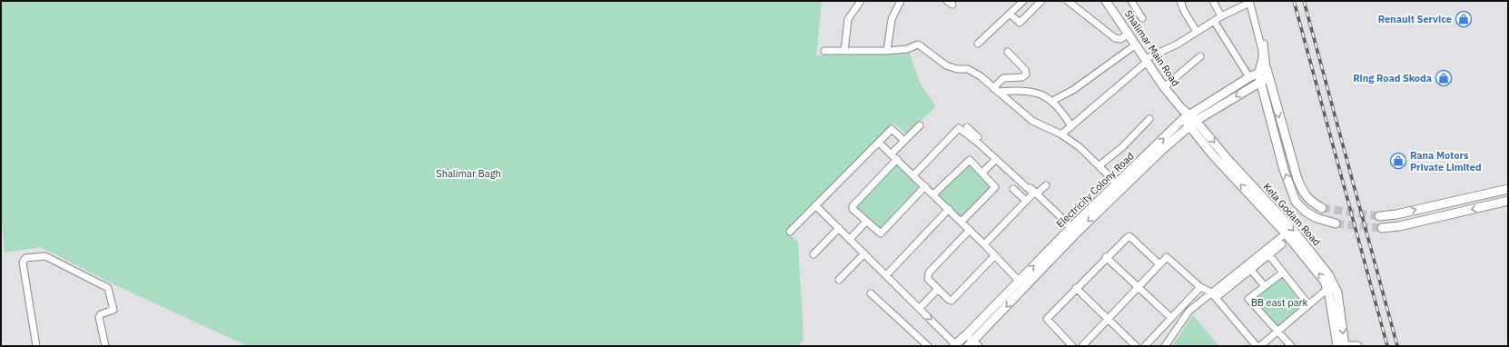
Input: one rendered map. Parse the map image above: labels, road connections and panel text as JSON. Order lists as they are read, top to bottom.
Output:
{
  "streets": {
    "street": ["Shalimar Main Road", "Electricity Colony Road", "Kela Godam Road"]
  },
  "crossings": [
    ["Shalimar Main Road", "Electricity Colony Road"],
    ["Shalimar Main Road", "Kela Godam Road"],
    ["Electricity Colony Road", "Kela Godam Road"]
  ],
  "parks": ["Shalimar Bagh", "BB east park"],
  "places": {
    "shop": ["Renault Service", "Ring Road Skoda", "Rana Motors Private Limited"]
  }
}
